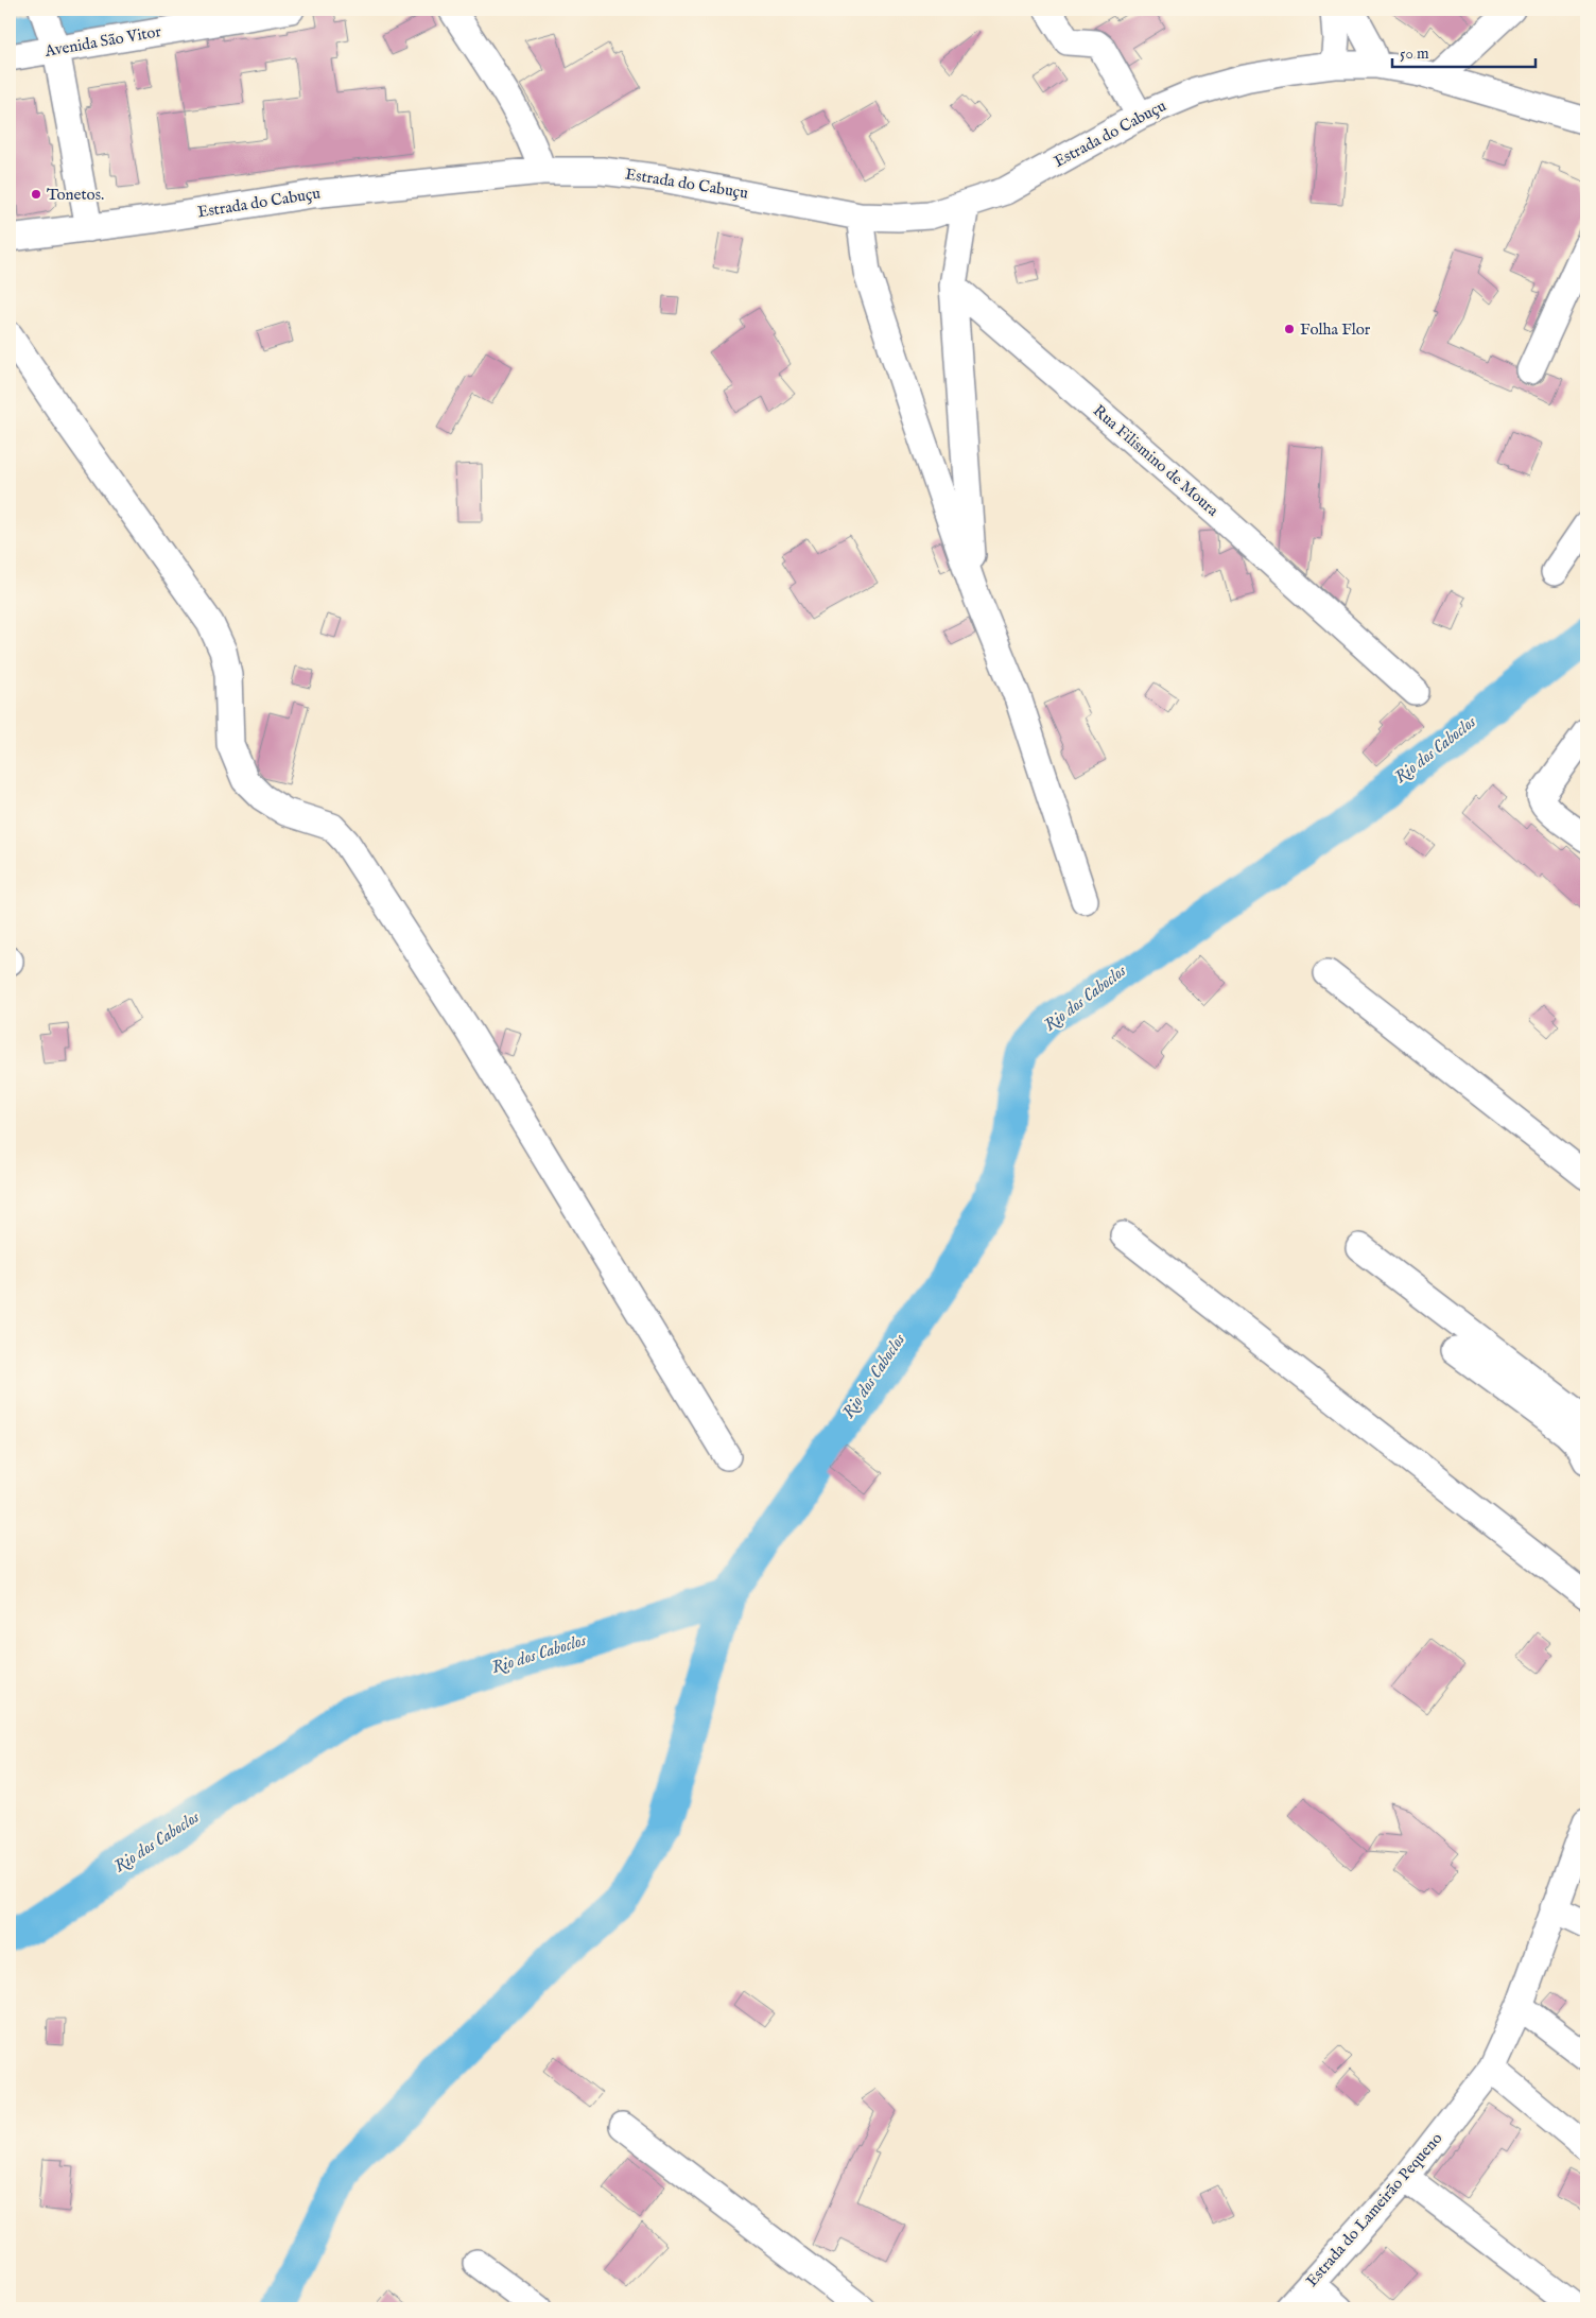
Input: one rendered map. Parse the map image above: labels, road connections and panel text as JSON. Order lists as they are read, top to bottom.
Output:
{
  "streets": {
    "street": [
      "Avenida São Vitor",
      "Estrada do Cabuçu",
      "Rua Filismino de Moura",
      "Estrada do Lameirão Pequeno"
    ]
  },
  "water": ["Rio dos Caboclos"],
  "places": ["Tonetos.", "Folha Flor"],
  "scale_bar": "50 m"
}
